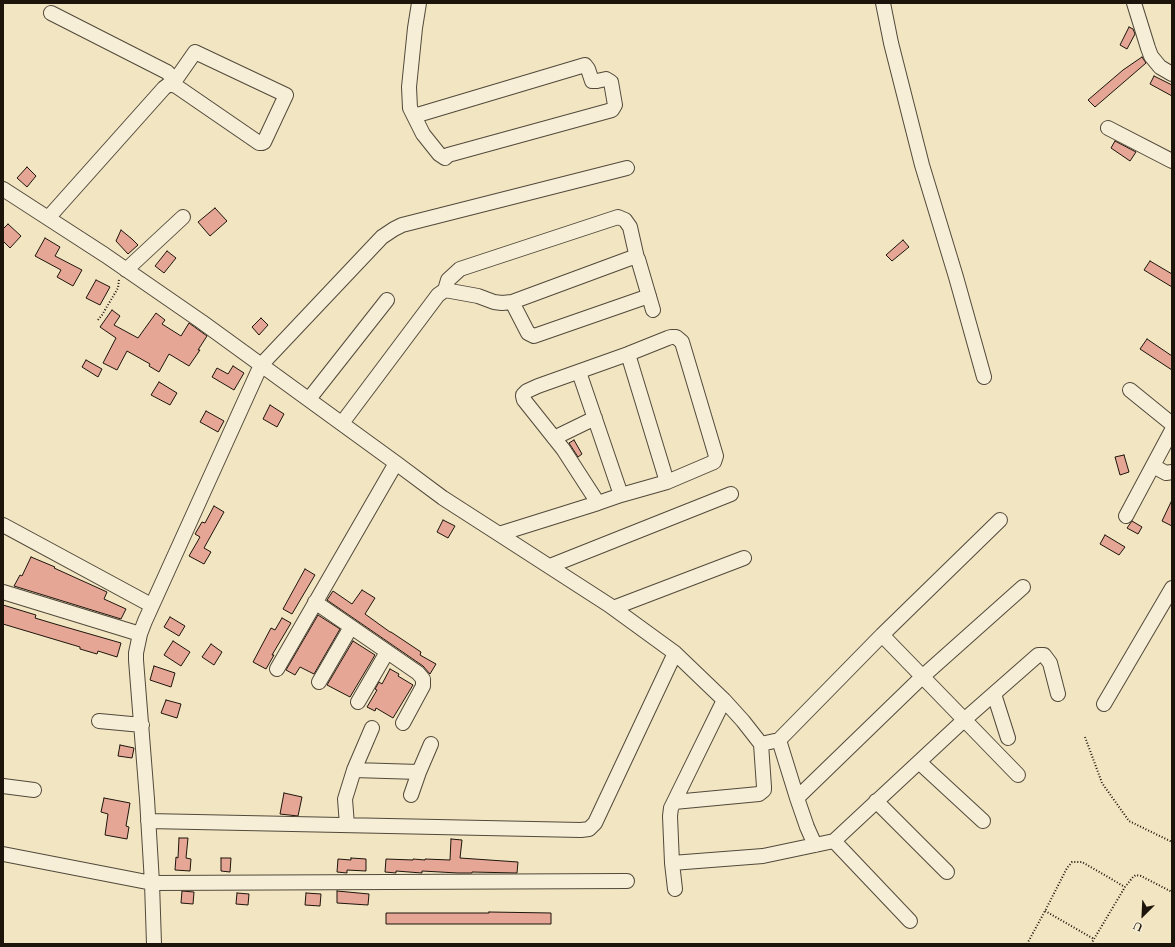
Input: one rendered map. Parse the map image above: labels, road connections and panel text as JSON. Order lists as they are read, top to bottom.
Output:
{
  "north": "bottom left"
}
